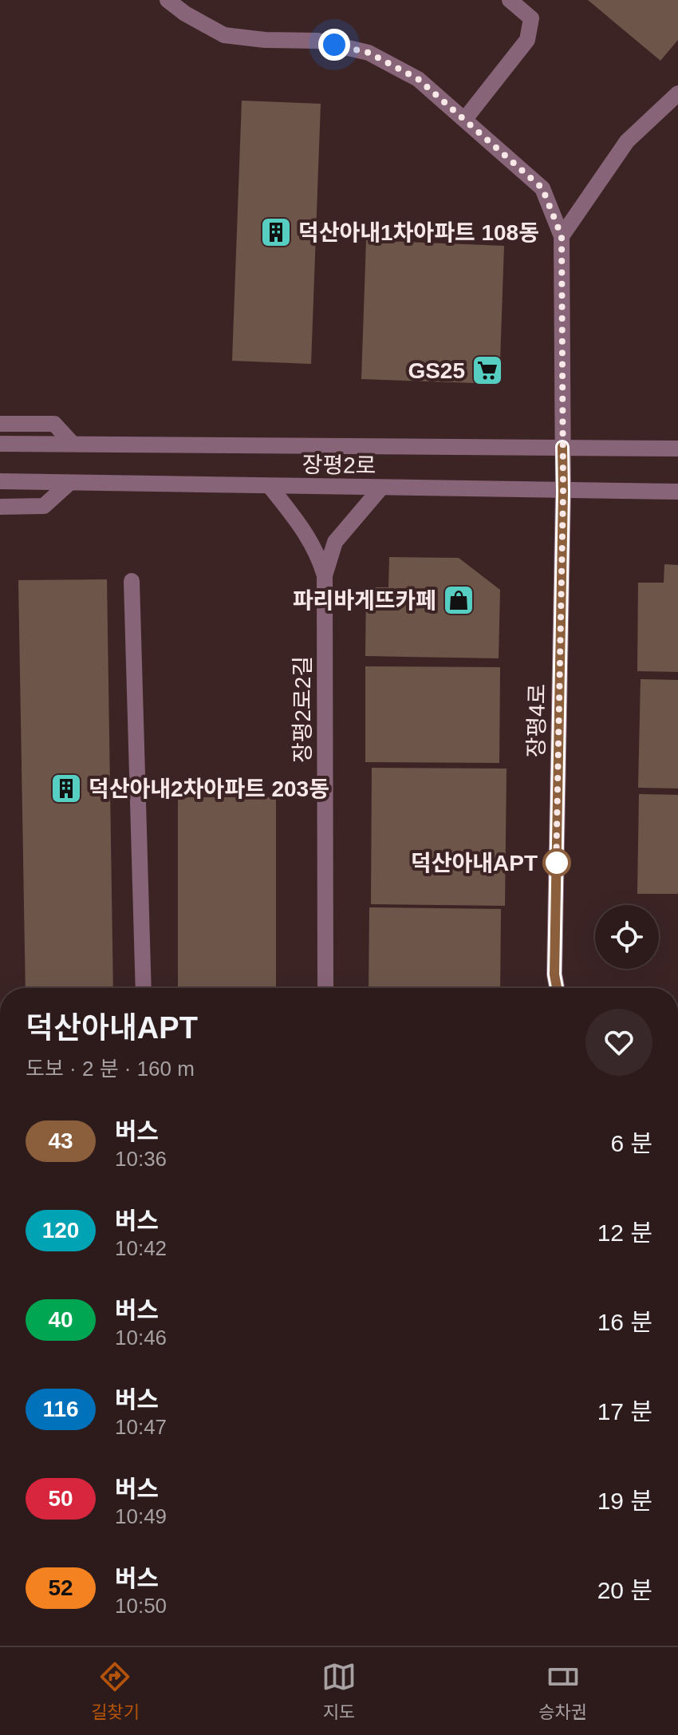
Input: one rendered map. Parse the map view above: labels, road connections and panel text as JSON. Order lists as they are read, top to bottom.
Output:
{
  "streets": {
    "street": ["장평2로", "장평2로2길", "장평4로"]
  },
  "crossings": [
    ["장평2로", "장평4로"]
  ],
  "places": {
    "building": ["덕산아내1차아파트 108동", "덕산아내2차아파트 203동"],
    "supermarket": ["GS25"],
    "shop": ["파리바게뜨카페"],
    "other": ["덕산아내APT"]
  },
  "lines": ["bus line 43"],
  "page": {
    "heading": ["덕산아내APT", "도보 · 2 분 · 160 m"],
    "list": [
      {
        "mark": "43",
        "name": "버스",
        "note": "10:36",
        "value": "6 분"
      },
      {
        "mark": "120",
        "name": "버스",
        "note": "10:42",
        "value": "12 분"
      },
      {
        "mark": "40",
        "name": "버스",
        "note": "10:46",
        "value": "16 분"
      },
      {
        "mark": "116",
        "name": "버스",
        "note": "10:47",
        "value": "17 분"
      },
      {
        "mark": "50",
        "name": "버스",
        "note": "10:49",
        "value": "19 분"
      },
      {
        "mark": "52",
        "name": "버스",
        "note": "10:50",
        "value": "20 분"
      }
    ],
    "tabs": ["길찾기", "지도", "승차권"]
  }
}
